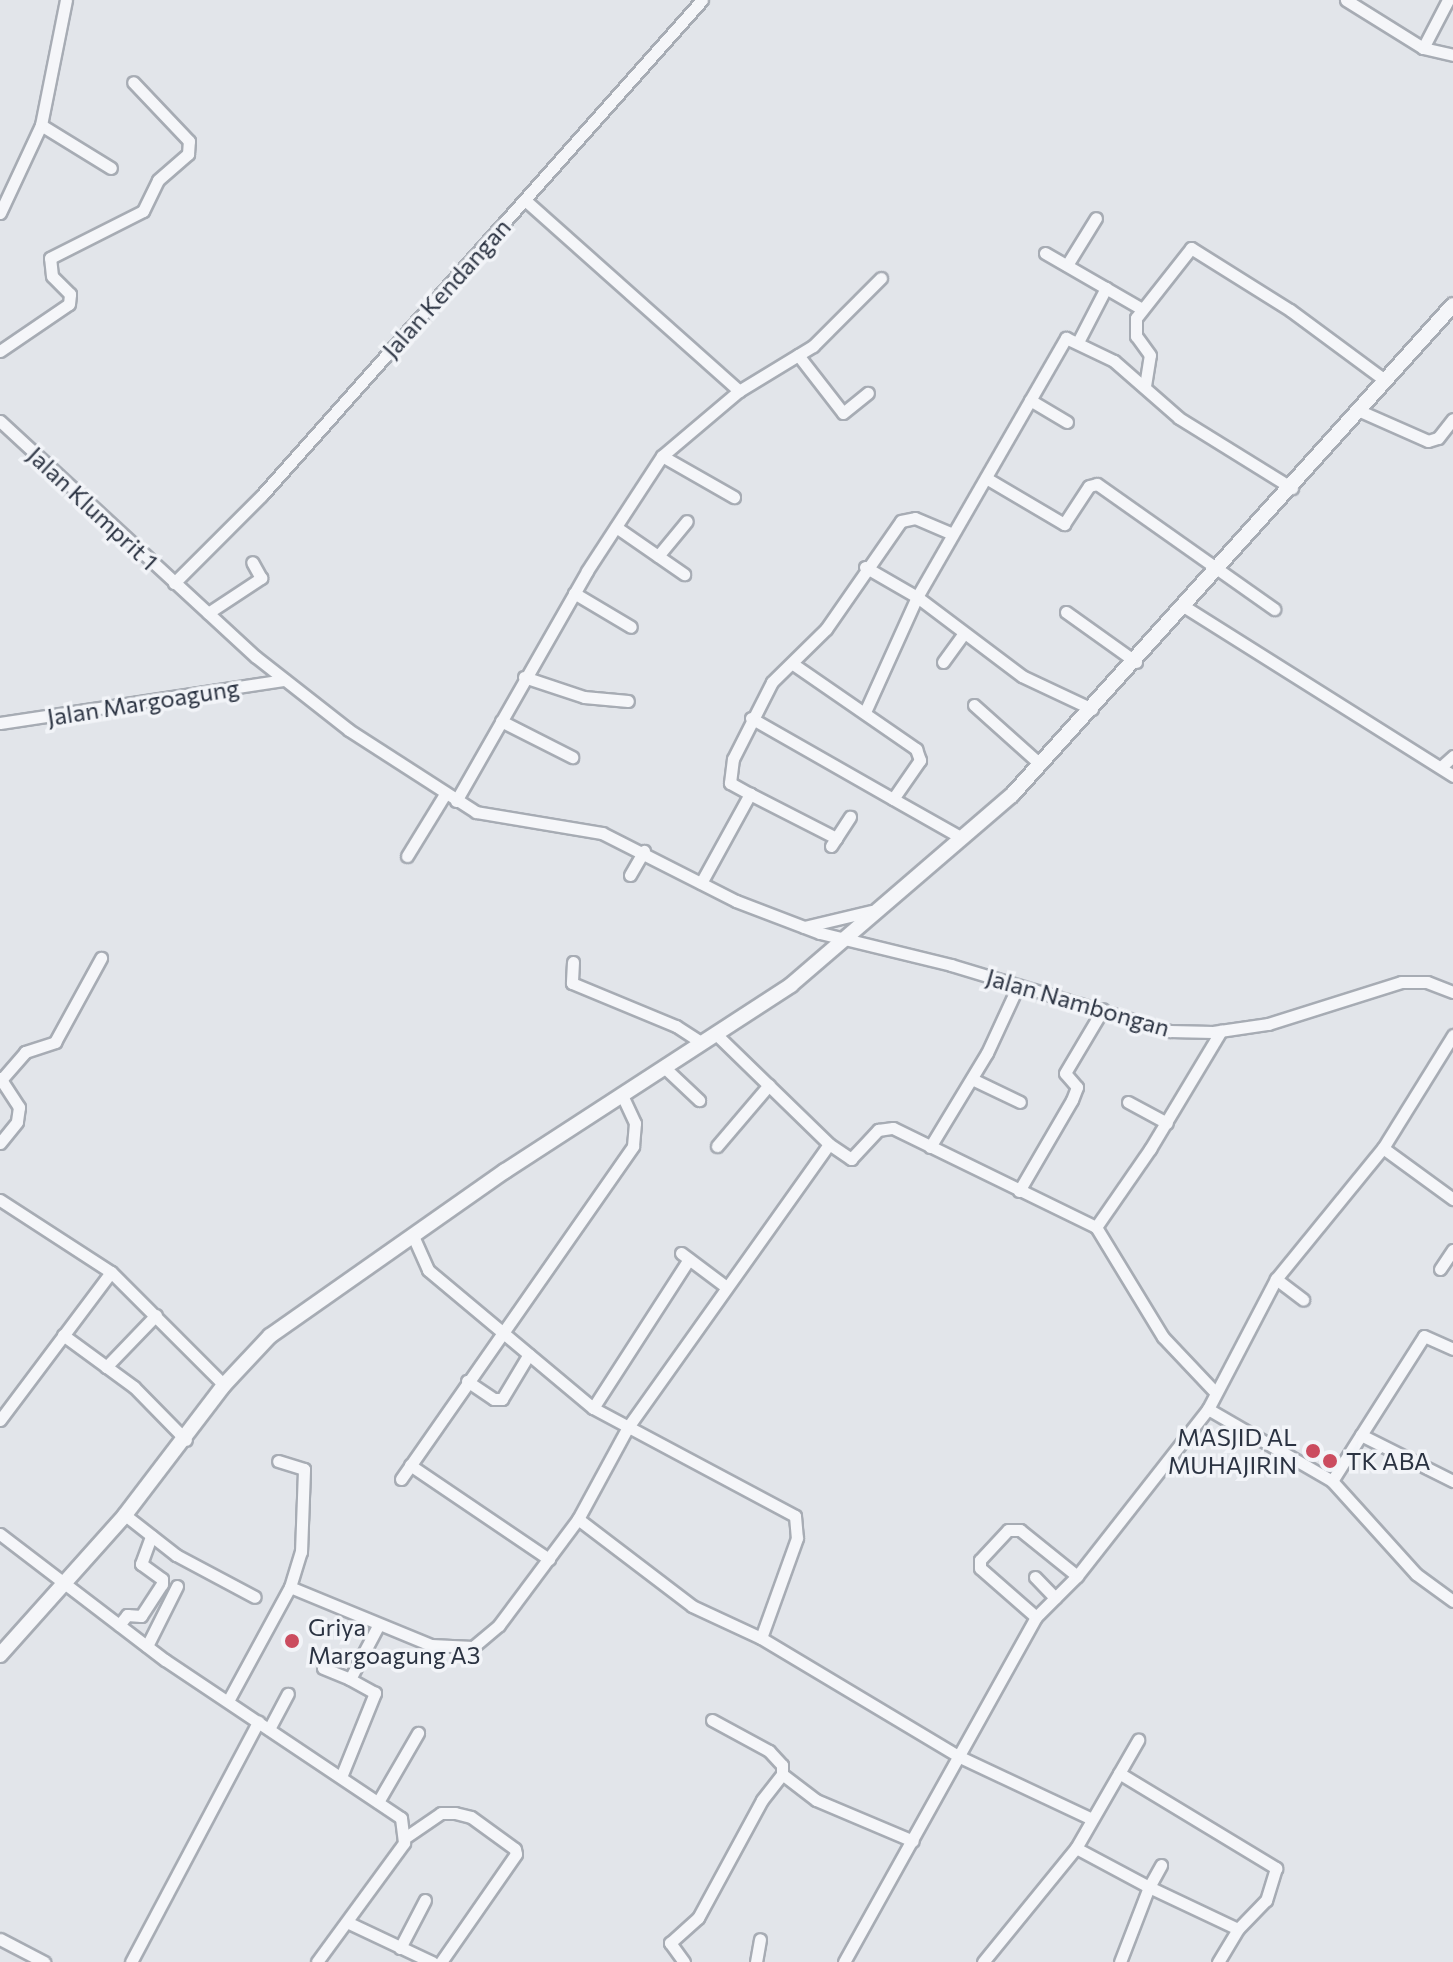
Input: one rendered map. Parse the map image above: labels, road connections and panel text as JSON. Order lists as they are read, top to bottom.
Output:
{
  "streets": {
    "street": [
      "Jalan Kendangan",
      "Jalan Klumprit 1",
      "Jalan Margoagung",
      "Jalan Nambongan"
    ]
  },
  "crossings": [
    ["Jalan Kendangan", "Jalan Klumprit 1"],
    ["Jalan Klumprit 1", "Jalan Nambongan"],
    ["Jalan Margoagung", "Jalan Nambongan"]
  ],
  "places": ["MASJID AL MUHAJIRIN", "TK ABA", "Griya Margoagung A3"]
}
